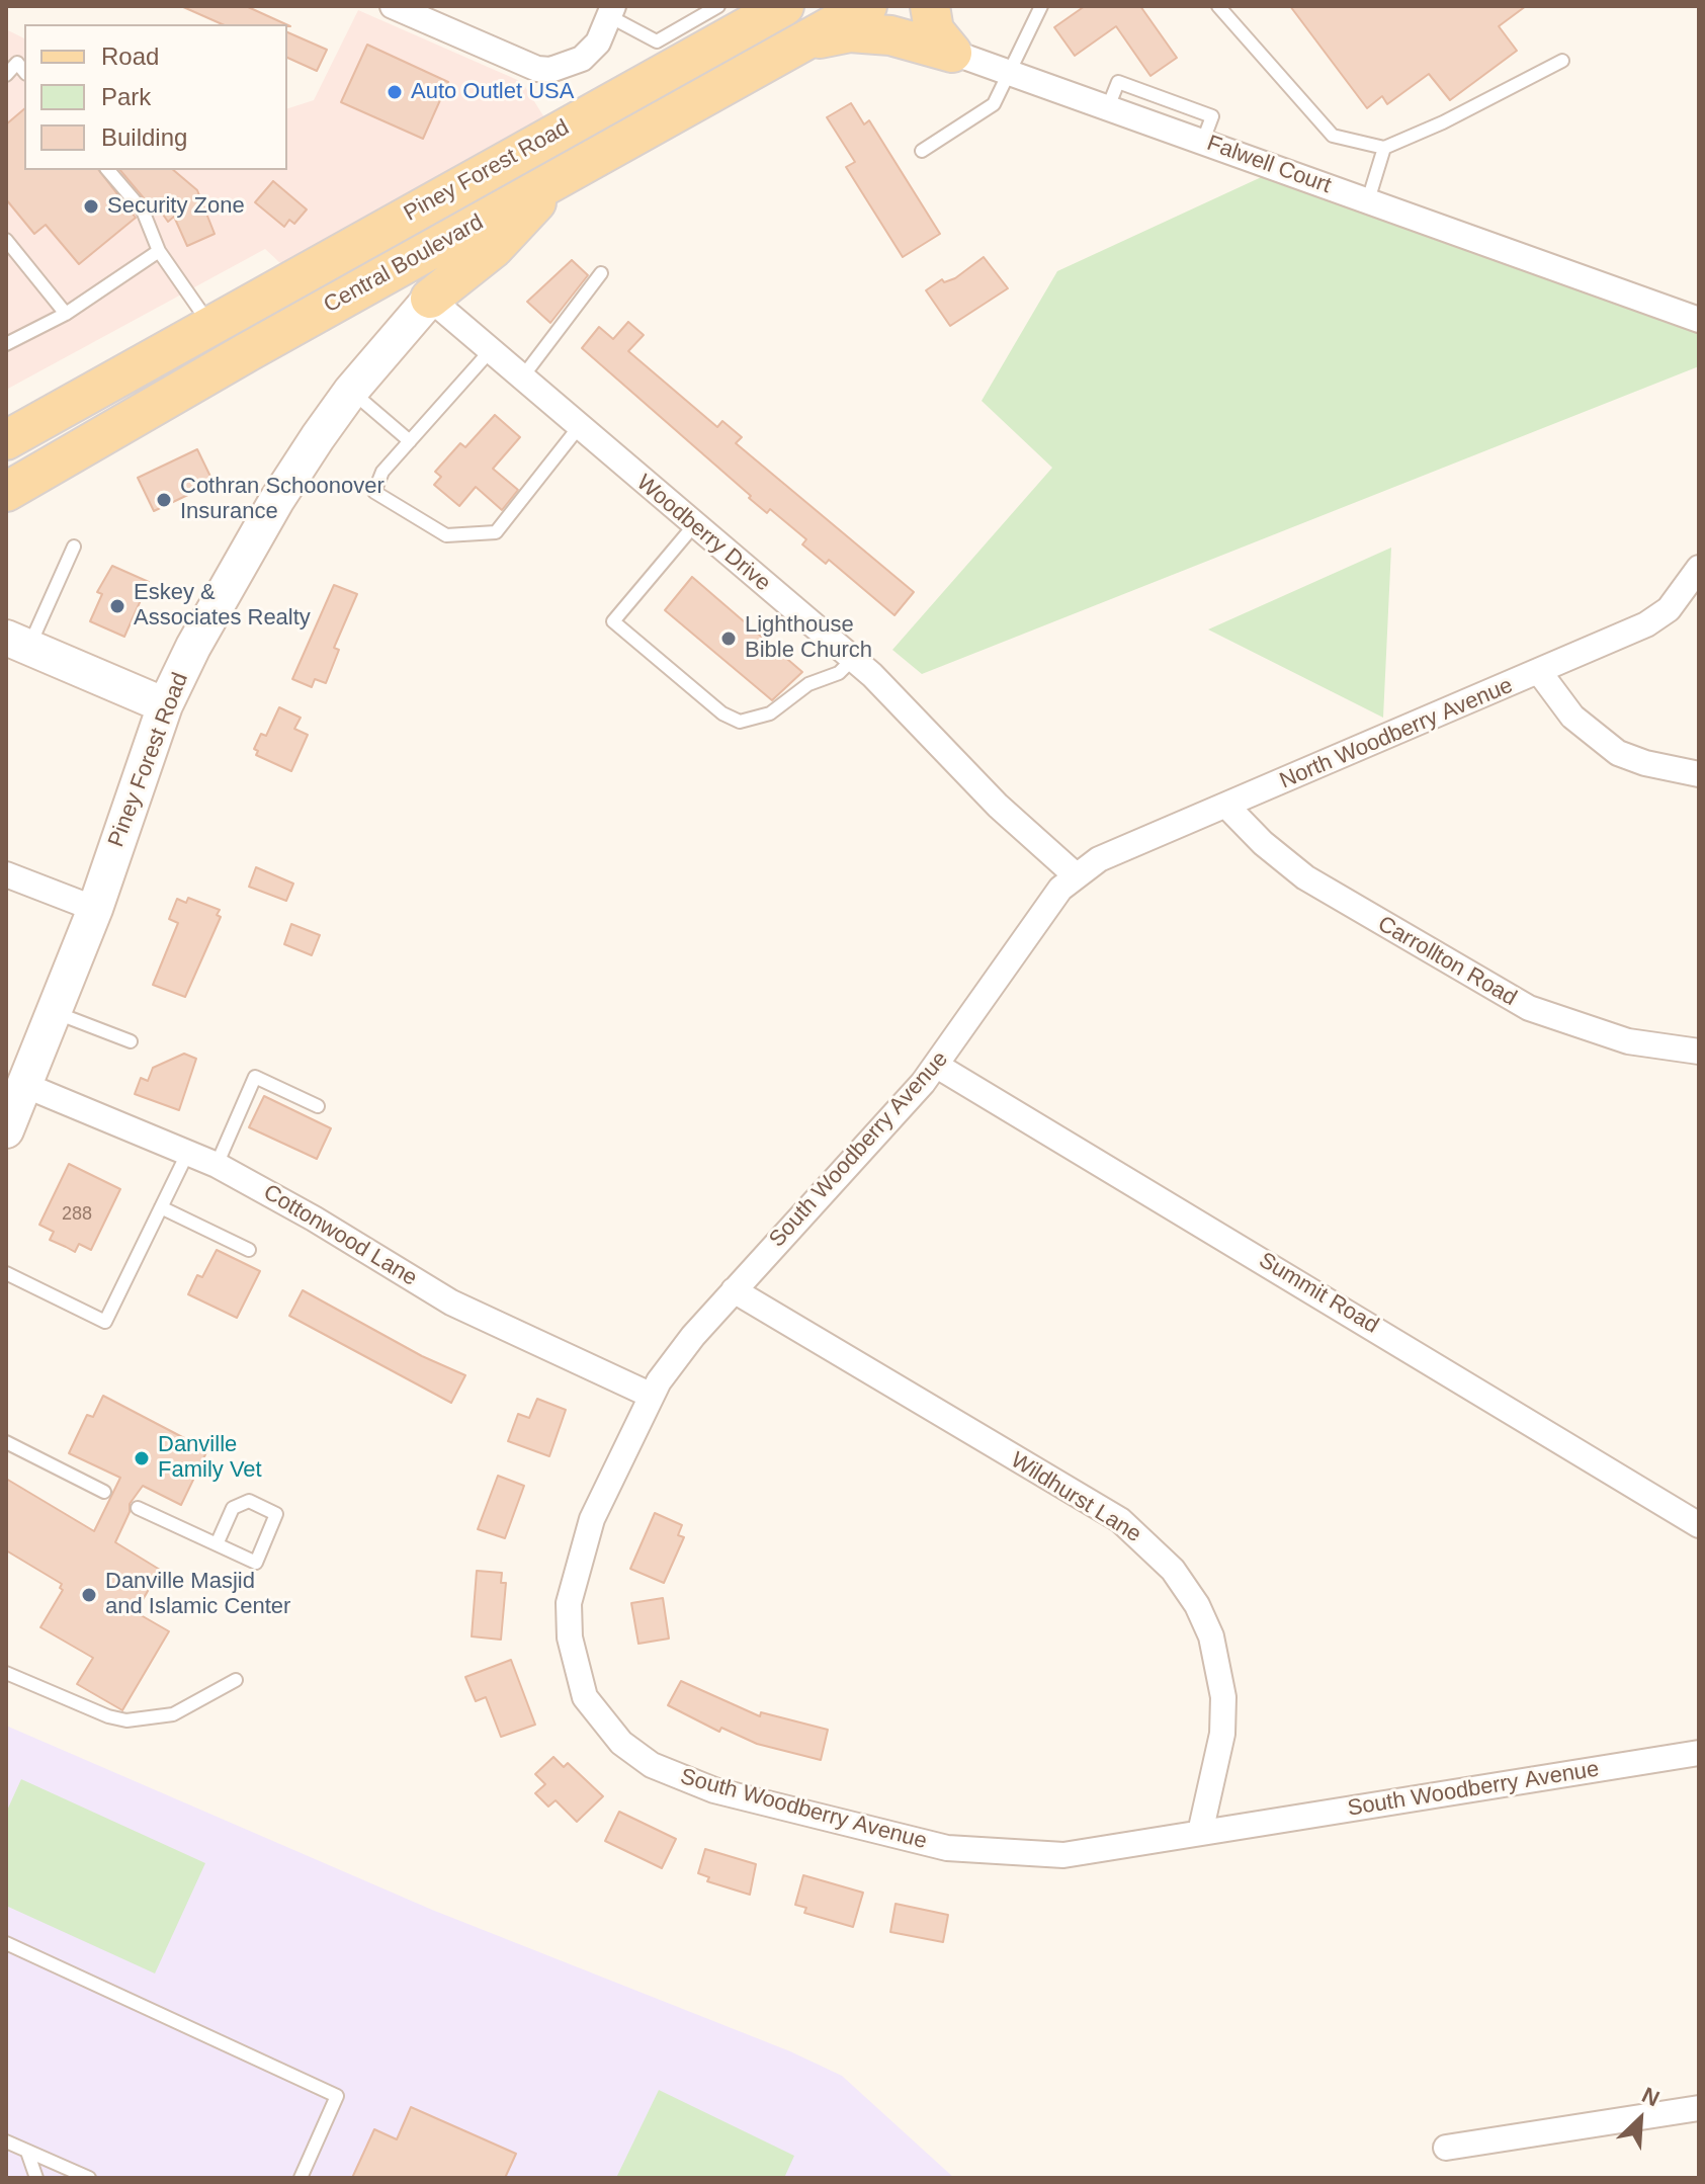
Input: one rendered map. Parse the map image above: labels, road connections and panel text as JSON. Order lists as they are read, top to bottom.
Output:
{
  "streets": {
    "main road": ["Piney Forest Road", "Central Boulevard"],
    "street": [
      "Falwell Court",
      "Woodberry Drive",
      "North Woodberry Avenue",
      "Carrollton Road",
      "South Woodberry Avenue",
      "Cottonwood Lane",
      "Summit Road",
      "Wildhurst Lane"
    ]
  },
  "crossings": [
    ["Piney Forest Road", "Central Boulevard"],
    ["Piney Forest Road", "Woodberry Drive"],
    ["Piney Forest Road", "Cottonwood Lane"],
    ["Woodberry Drive", "North Woodberry Avenue"],
    ["Woodberry Drive", "South Woodberry Avenue"],
    ["North Woodberry Avenue", "Carrollton Road"],
    ["North Woodberry Avenue", "South Woodberry Avenue"],
    ["South Woodberry Avenue", "Cottonwood Lane"],
    ["South Woodberry Avenue", "Summit Road"],
    ["South Woodberry Avenue", "Wildhurst Lane"]
  ],
  "places": [
    "Auto Outlet USA",
    "Security Zone",
    "Cothran Schoonover Insurance",
    "Eskey & Associates Realty",
    "Lighthouse Bible Church",
    "Danville Family Vet",
    "Danville Masjid and Islamic Center"
  ],
  "house_numbers": ["288"],
  "legend": ["Road", "Park", "Building"],
  "north": "top right"
}
